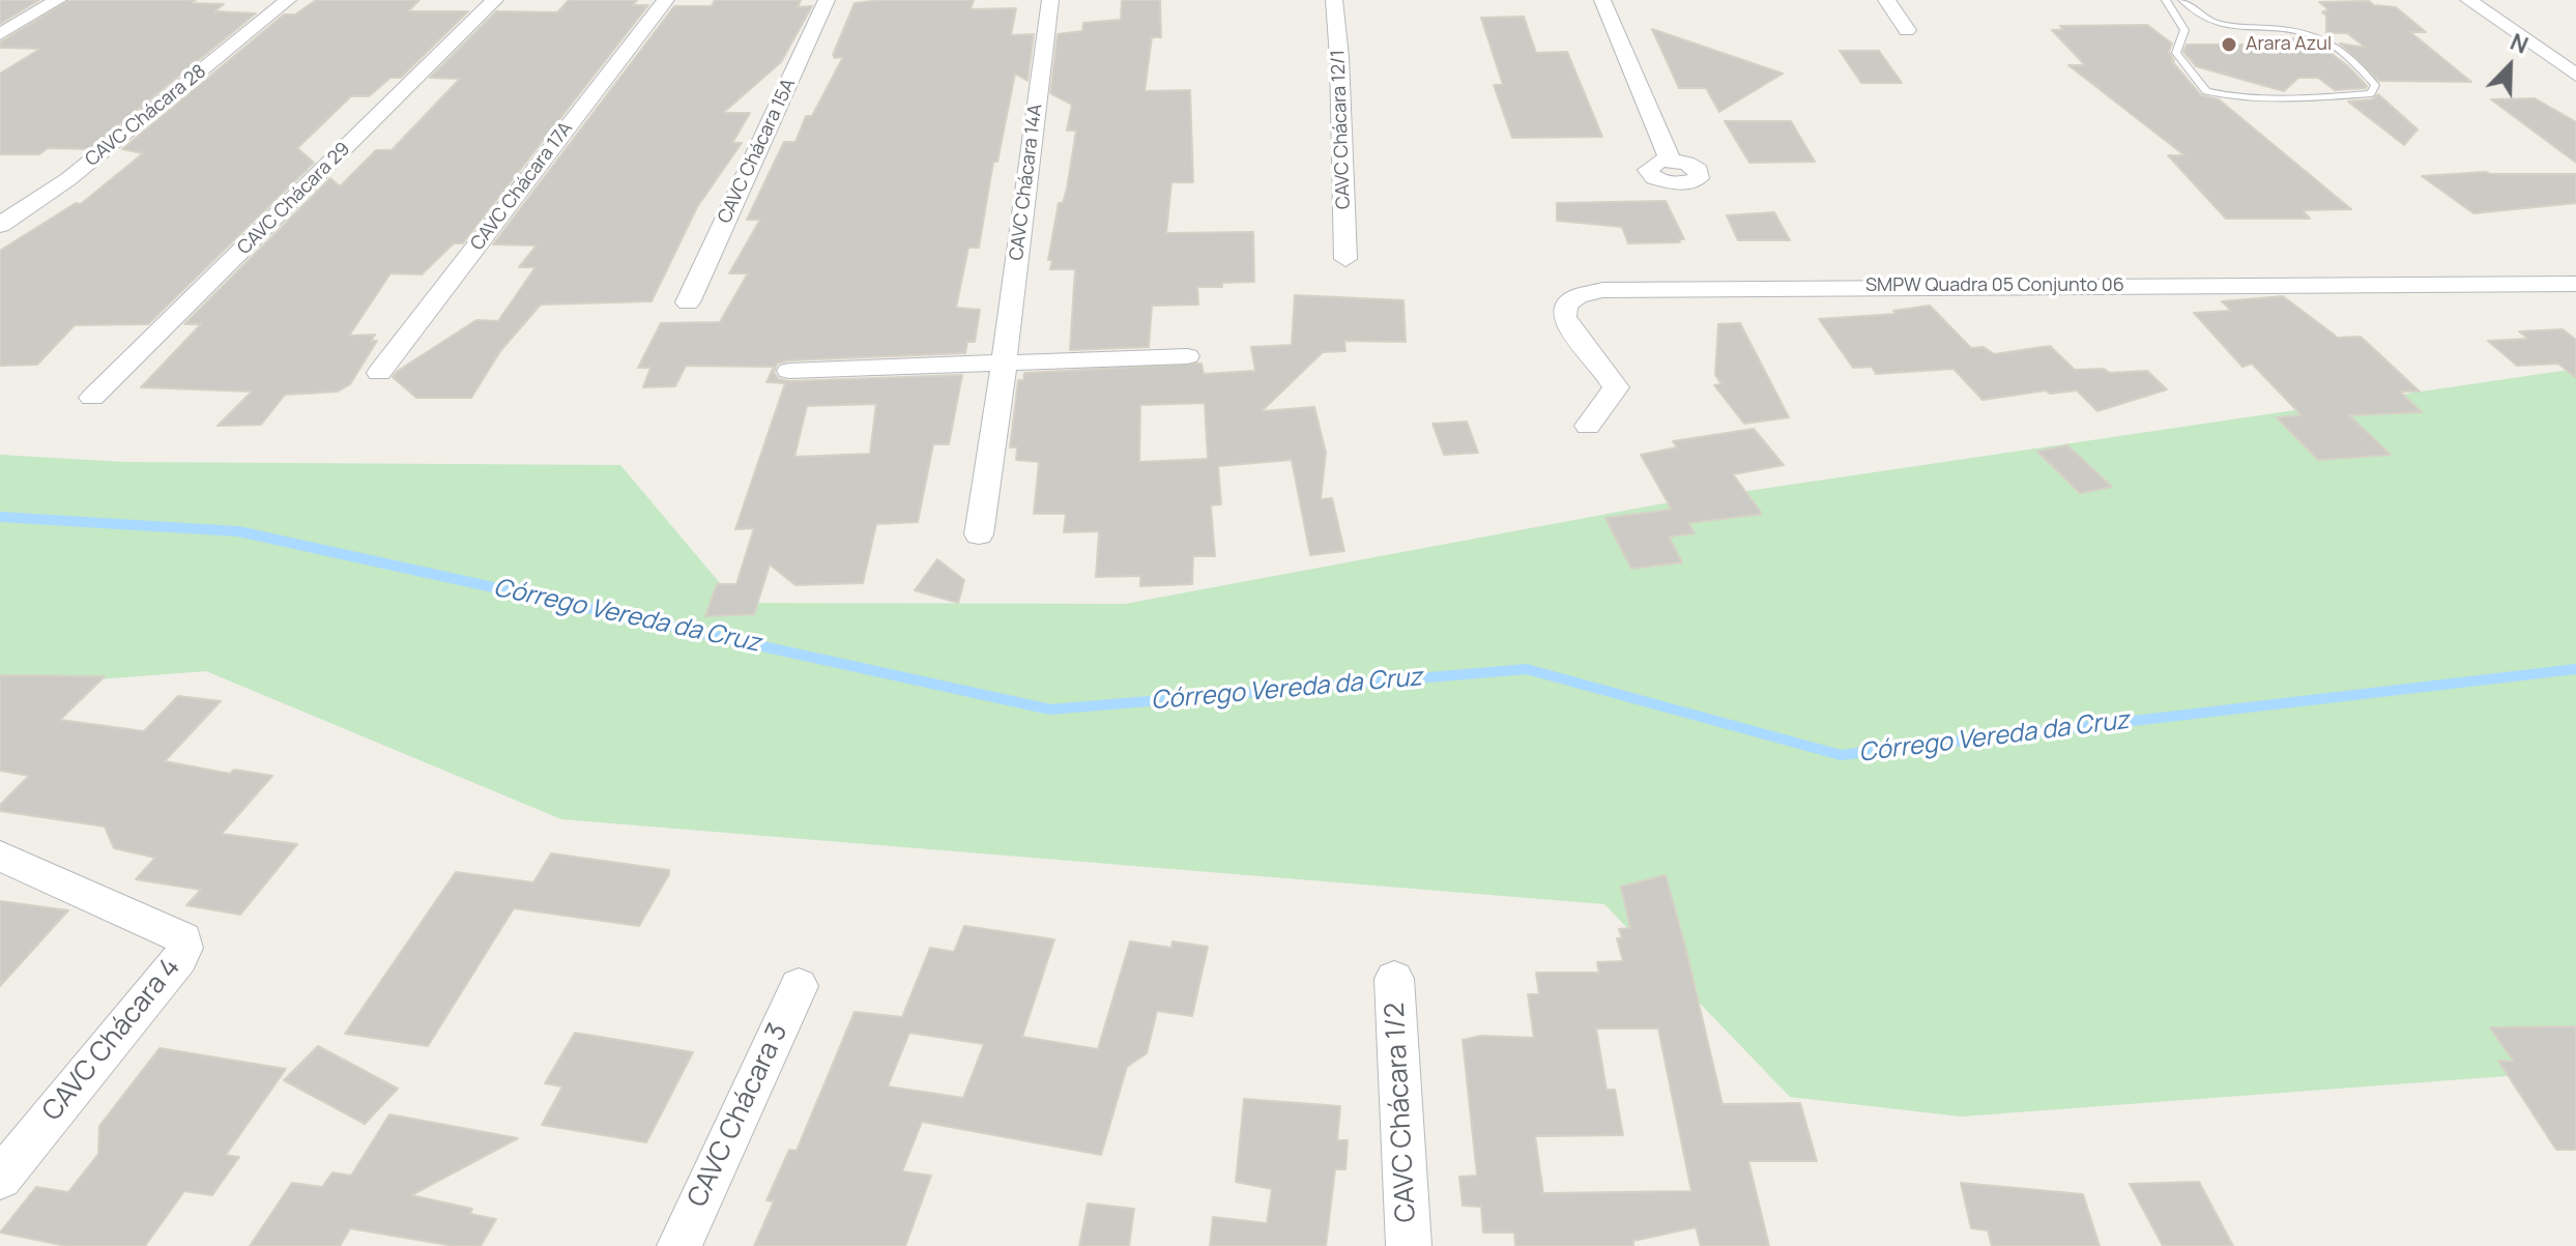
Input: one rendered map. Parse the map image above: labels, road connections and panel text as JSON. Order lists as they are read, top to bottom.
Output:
{
  "streets": {
    "street": [
      "CAVC Chácara 28",
      "CAVC Chácara 12/1",
      "CAVC Chácara 15A",
      "CAVC Chácara 14A",
      "CAVC Chácara 17A",
      "CAVC Chácara 29",
      "SMPW Quadra 05 Conjunto 06",
      "CAVC Chácara 4",
      "CAVC Chácara 1/2",
      "CAVC Chácara 3"
    ]
  },
  "water": ["Córrego Vereda da Cruz"],
  "places": ["Arara Azul"],
  "north": "top right"
}
